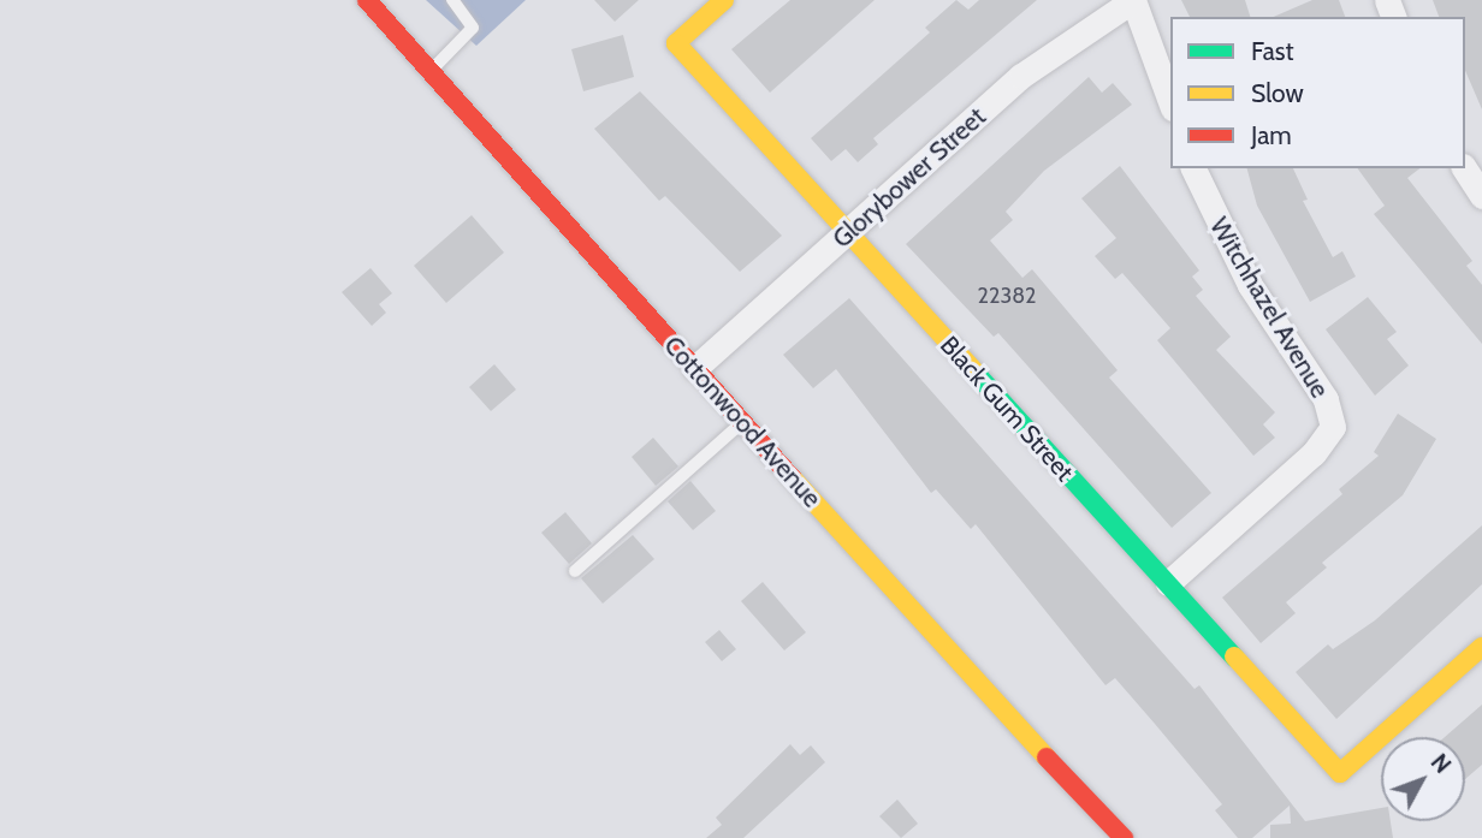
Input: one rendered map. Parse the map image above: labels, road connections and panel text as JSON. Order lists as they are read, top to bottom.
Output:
{
  "streets": {
    "street": [
      "Glorybower Street",
      "Witchhazel Avenue",
      "Black Gum Street",
      "Cottonwood Avenue"
    ]
  },
  "crossings": [
    ["Glorybower Street", "Black Gum Street"],
    ["Glorybower Street", "Cottonwood Avenue"],
    ["Witchhazel Avenue", "Black Gum Street"]
  ],
  "house_numbers": ["22382"],
  "legend": ["Fast", "Slow", "Jam"],
  "north": "top right"
}
